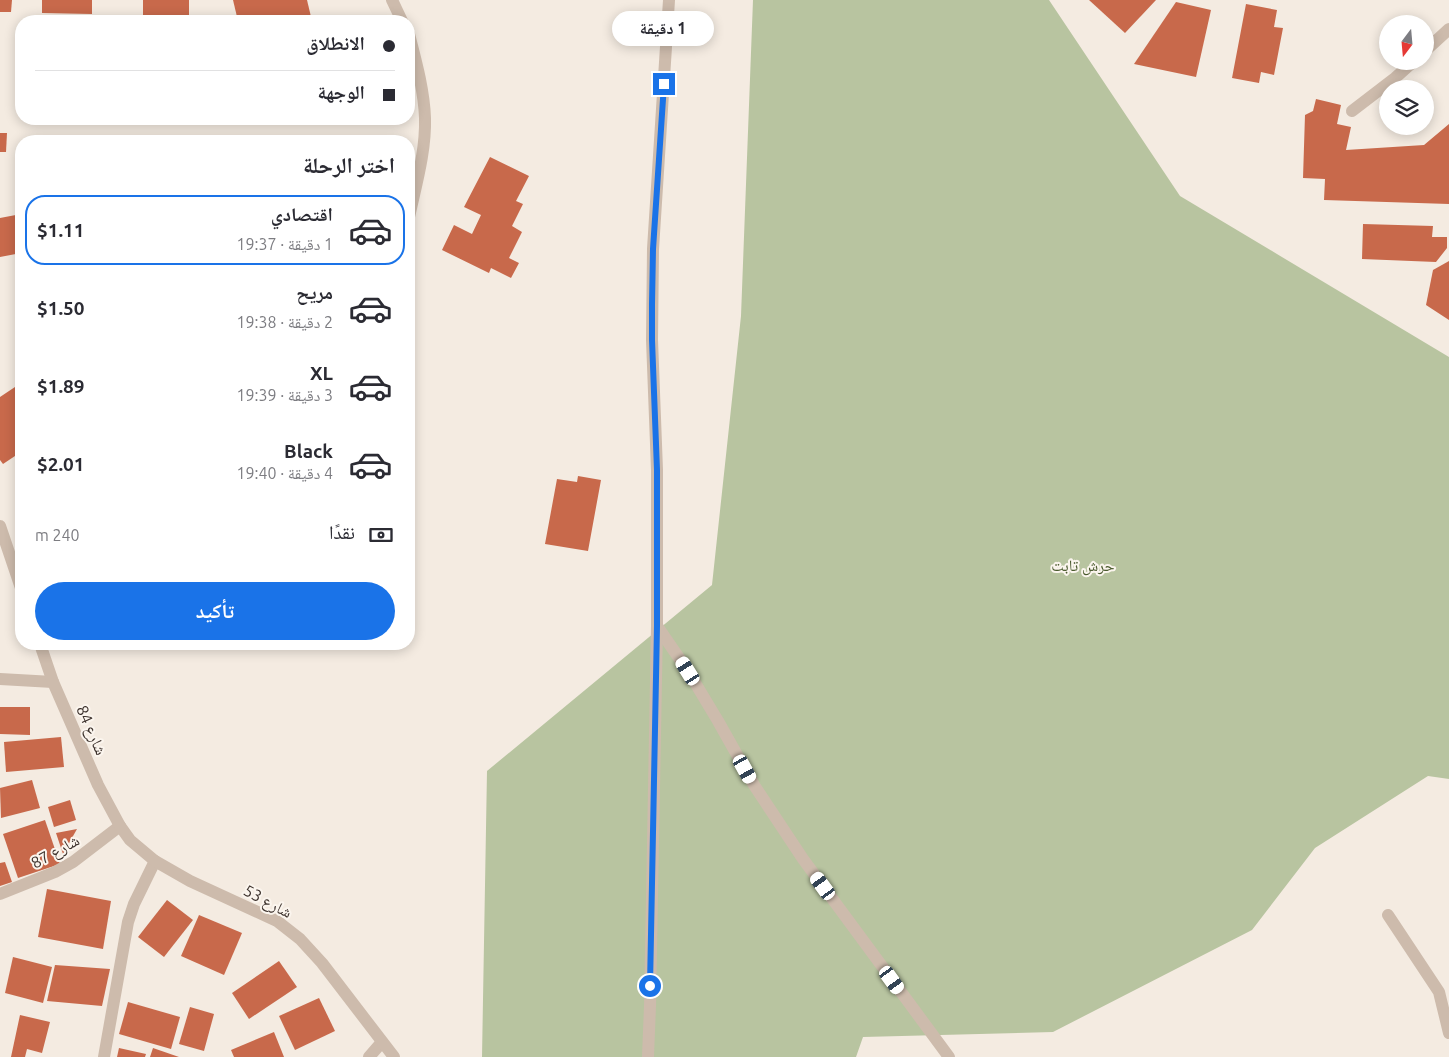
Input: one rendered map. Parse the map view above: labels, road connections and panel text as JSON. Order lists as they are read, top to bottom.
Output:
{
  "streets": {
    "street": ["شارع 84", "شارع 87", "شارع 53"]
  },
  "crossings": [
    ["شارع 84", "شارع 87"],
    ["شارع 84", "شارع 53"],
    ["شارع 87", "شارع 53"]
  ],
  "parks": ["حرش تابت"],
  "north": "bottom",
  "page": {
    "bubble": "1 دقيقة",
    "banner": ["الانطلاق", "الوجهة"],
    "heading": "اختر الرحلة",
    "list": [
      {
        "name": "اقتصادي",
        "note": "1 دقيقة · 19:37",
        "value": "$1.11"
      },
      {
        "name": "مريح",
        "note": "2 دقيقة · 19:38",
        "value": "$1.50"
      },
      {
        "name": "XL",
        "note": "3 دقيقة · 19:39",
        "value": "$1.89"
      },
      {
        "name": "Black",
        "note": "4 دقيقة · 19:40",
        "value": "$2.01"
      }
    ],
    "pay": ["نقدًا", "240 m"],
    "buttons": "تأكيد"
  }
}
